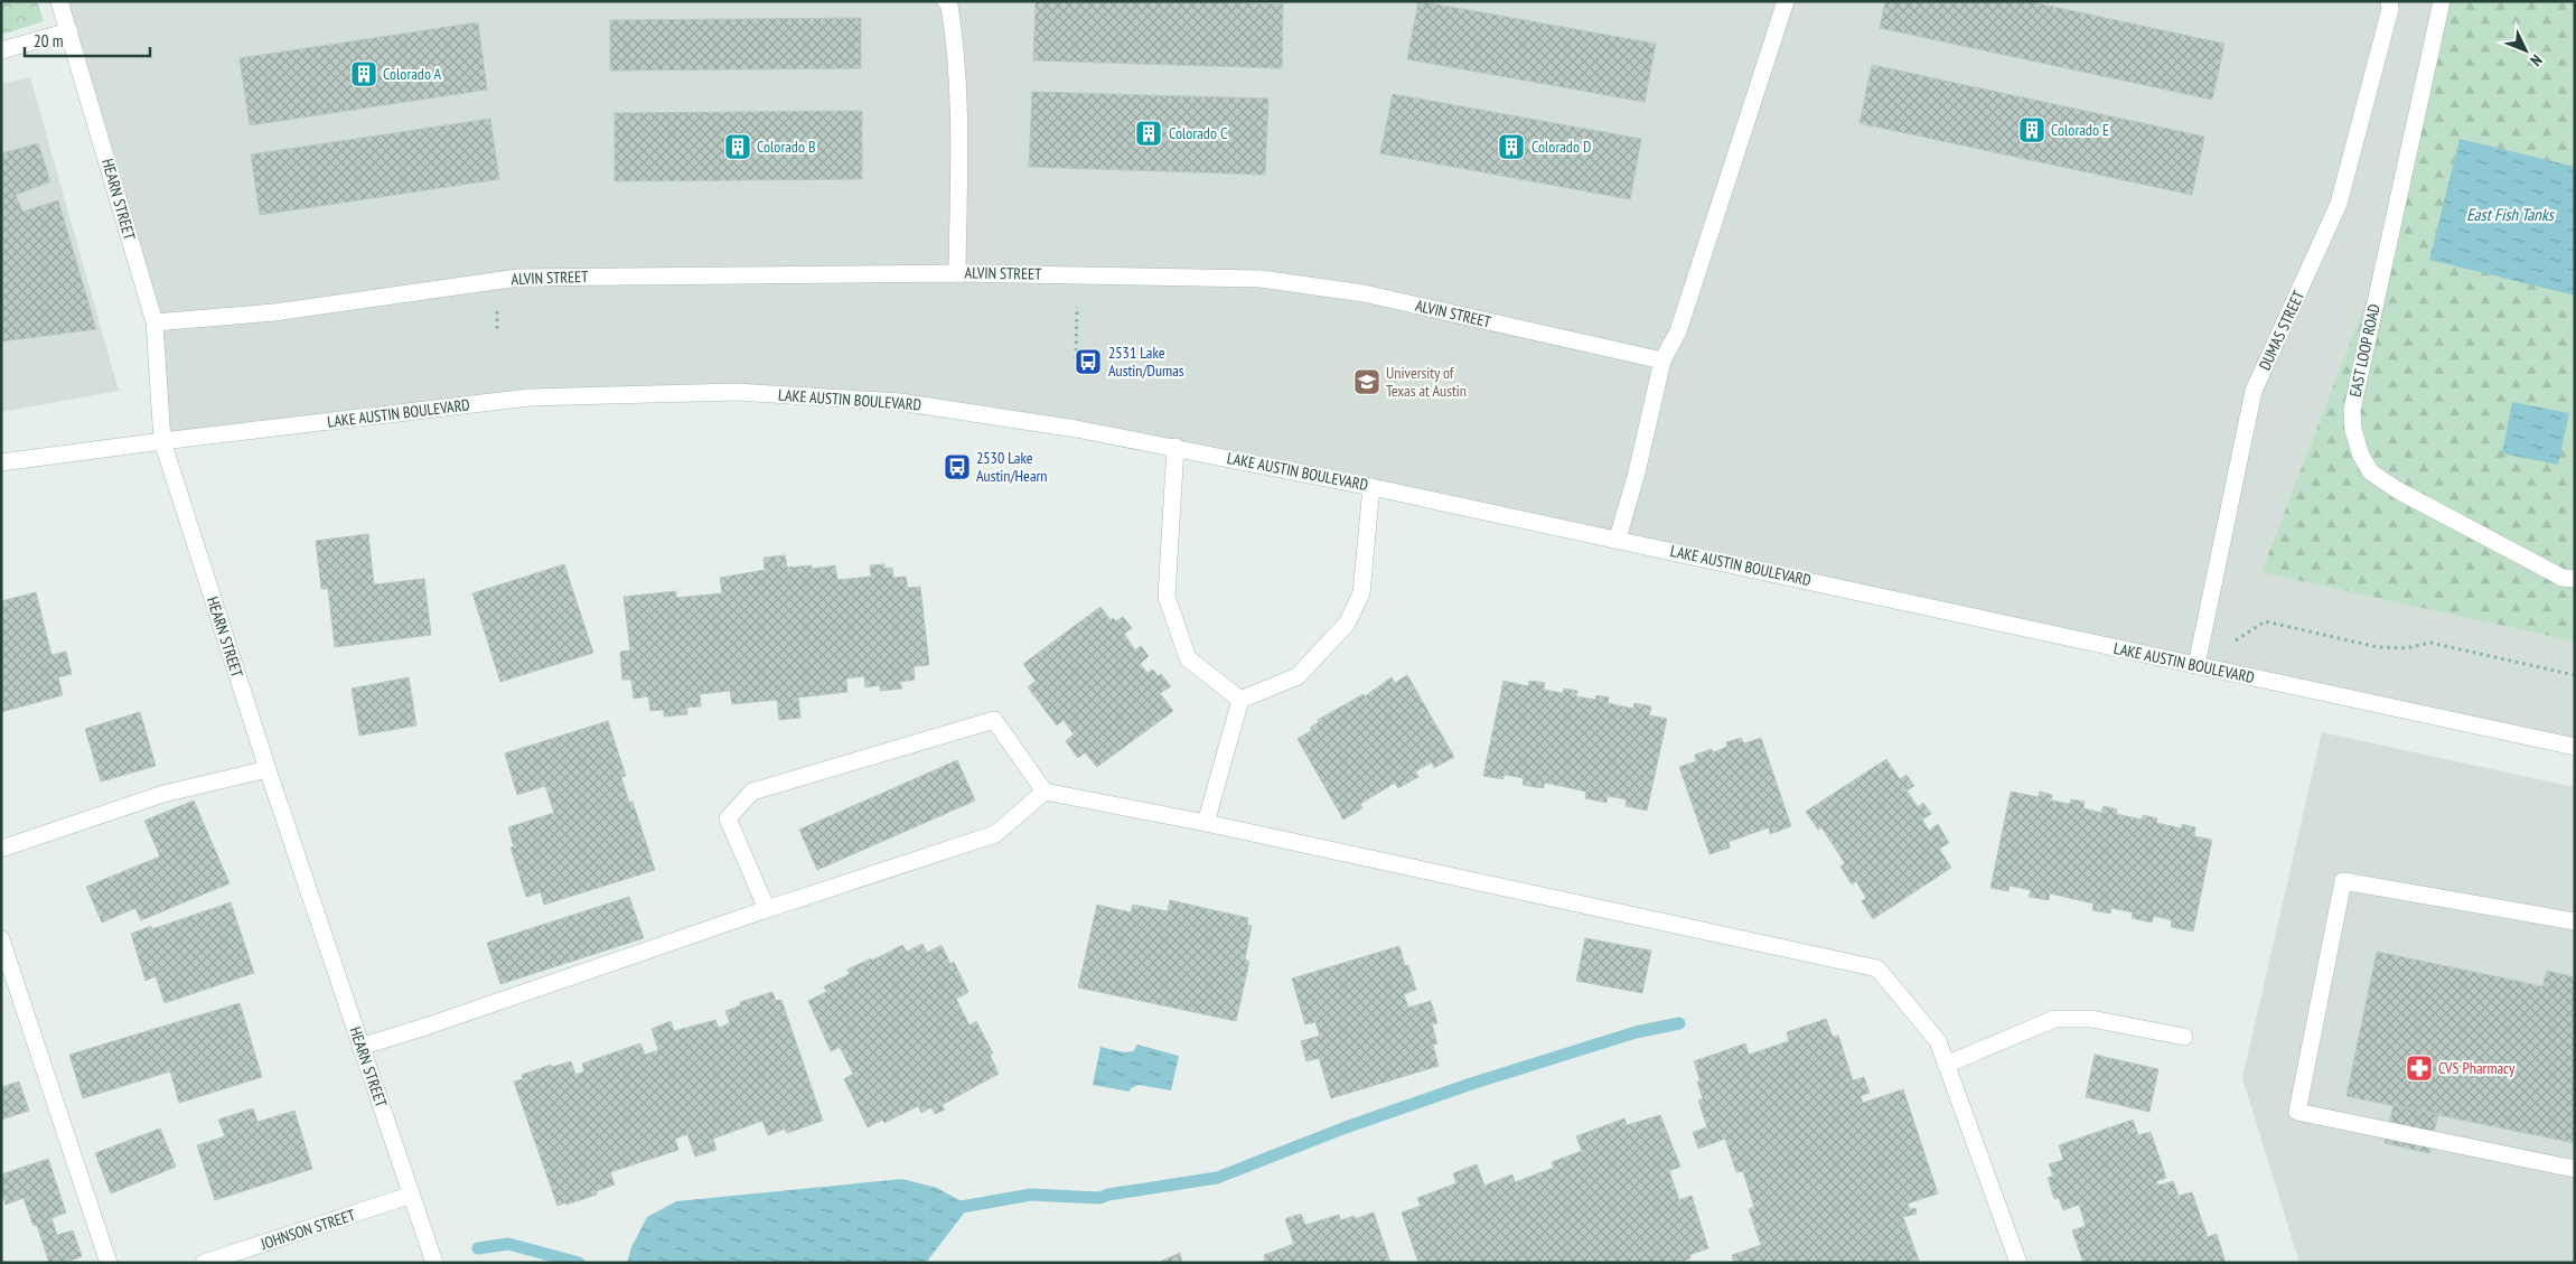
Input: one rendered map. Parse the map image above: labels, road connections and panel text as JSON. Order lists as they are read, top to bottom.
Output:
{
  "streets": {
    "street": [
      "HEARN STREET",
      "ALVIN STREET",
      "DUMAS STREET",
      "EAST LOOP ROAD",
      "LAKE AUSTIN BOULEVARD",
      "JOHNSON STREET"
    ]
  },
  "crossings": [
    ["HEARN STREET", "ALVIN STREET"],
    ["HEARN STREET", "LAKE AUSTIN BOULEVARD"],
    ["HEARN STREET", "JOHNSON STREET"],
    ["DUMAS STREET", "LAKE AUSTIN BOULEVARD"]
  ],
  "water": ["East Fish Tanks"],
  "places": {
    "building": [
      "Colorado A",
      "Colorado E",
      "Colorado C",
      "Colorado B",
      "Colorado D"
    ],
    "bus stop": ["2531 Lake Austin/Dumas", "2530 Lake Austin/Hearn"],
    "school or university": ["University of Texas at Austin"],
    "pharmacy": ["CVS Pharmacy"]
  },
  "scale_bar": "20 m",
  "north": "bottom right"
}
